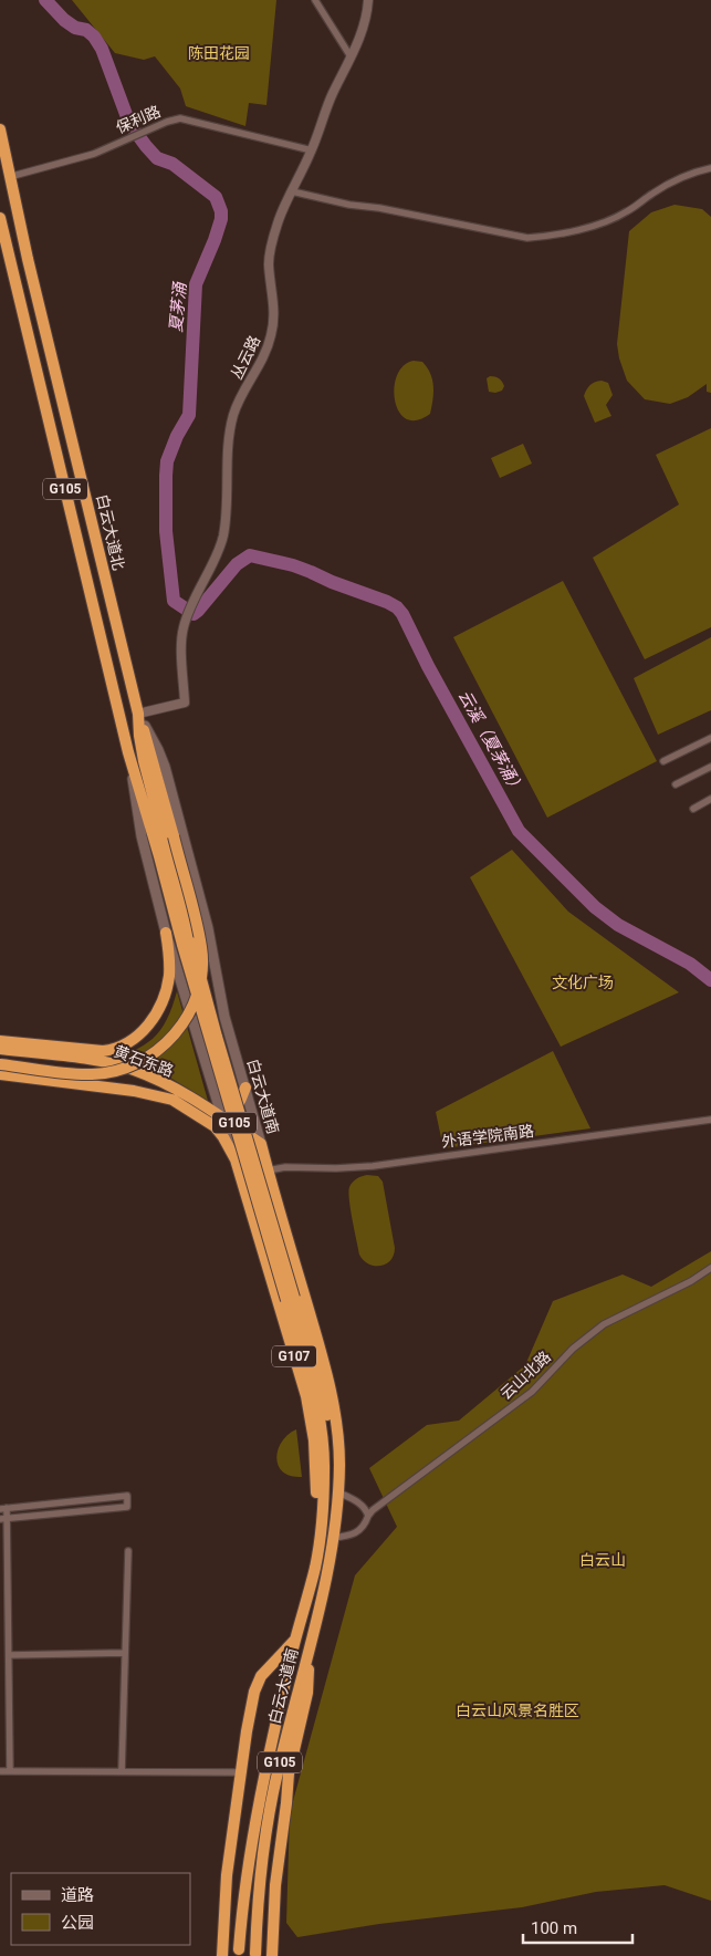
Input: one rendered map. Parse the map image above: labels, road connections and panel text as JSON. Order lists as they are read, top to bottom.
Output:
{
  "streets": {
    "highway": [
      "G105",
      "白云大道北",
      "黄石东路",
      "白云大道南",
      "G107"
    ],
    "street": [
      "保利路",
      "丛云路",
      "外语学院南路",
      "云山北路"
    ]
  },
  "crossings": [
    ["保利路", "丛云路"],
    ["保利路", "白云大道北"],
    ["丛云路", "白云大道北"],
    ["丛云路", "白云大道南"],
    ["G105", "白云大道北"],
    ["G105", "白云大道南"],
    ["白云大道北", "白云大道南"],
    ["黄石东路", "白云大道南"],
    ["白云大道南", "外语学院南路"],
    ["白云大道南", "云山北路"]
  ],
  "water": ["夏茅涌", "云溪（夏茅涌）"],
  "parks": [
    "陈田花园",
    "文化广场",
    "白云山",
    "白云山风景名胜区"
  ],
  "legend": ["道路", "公园"],
  "scale_bar": "100 m"
}
